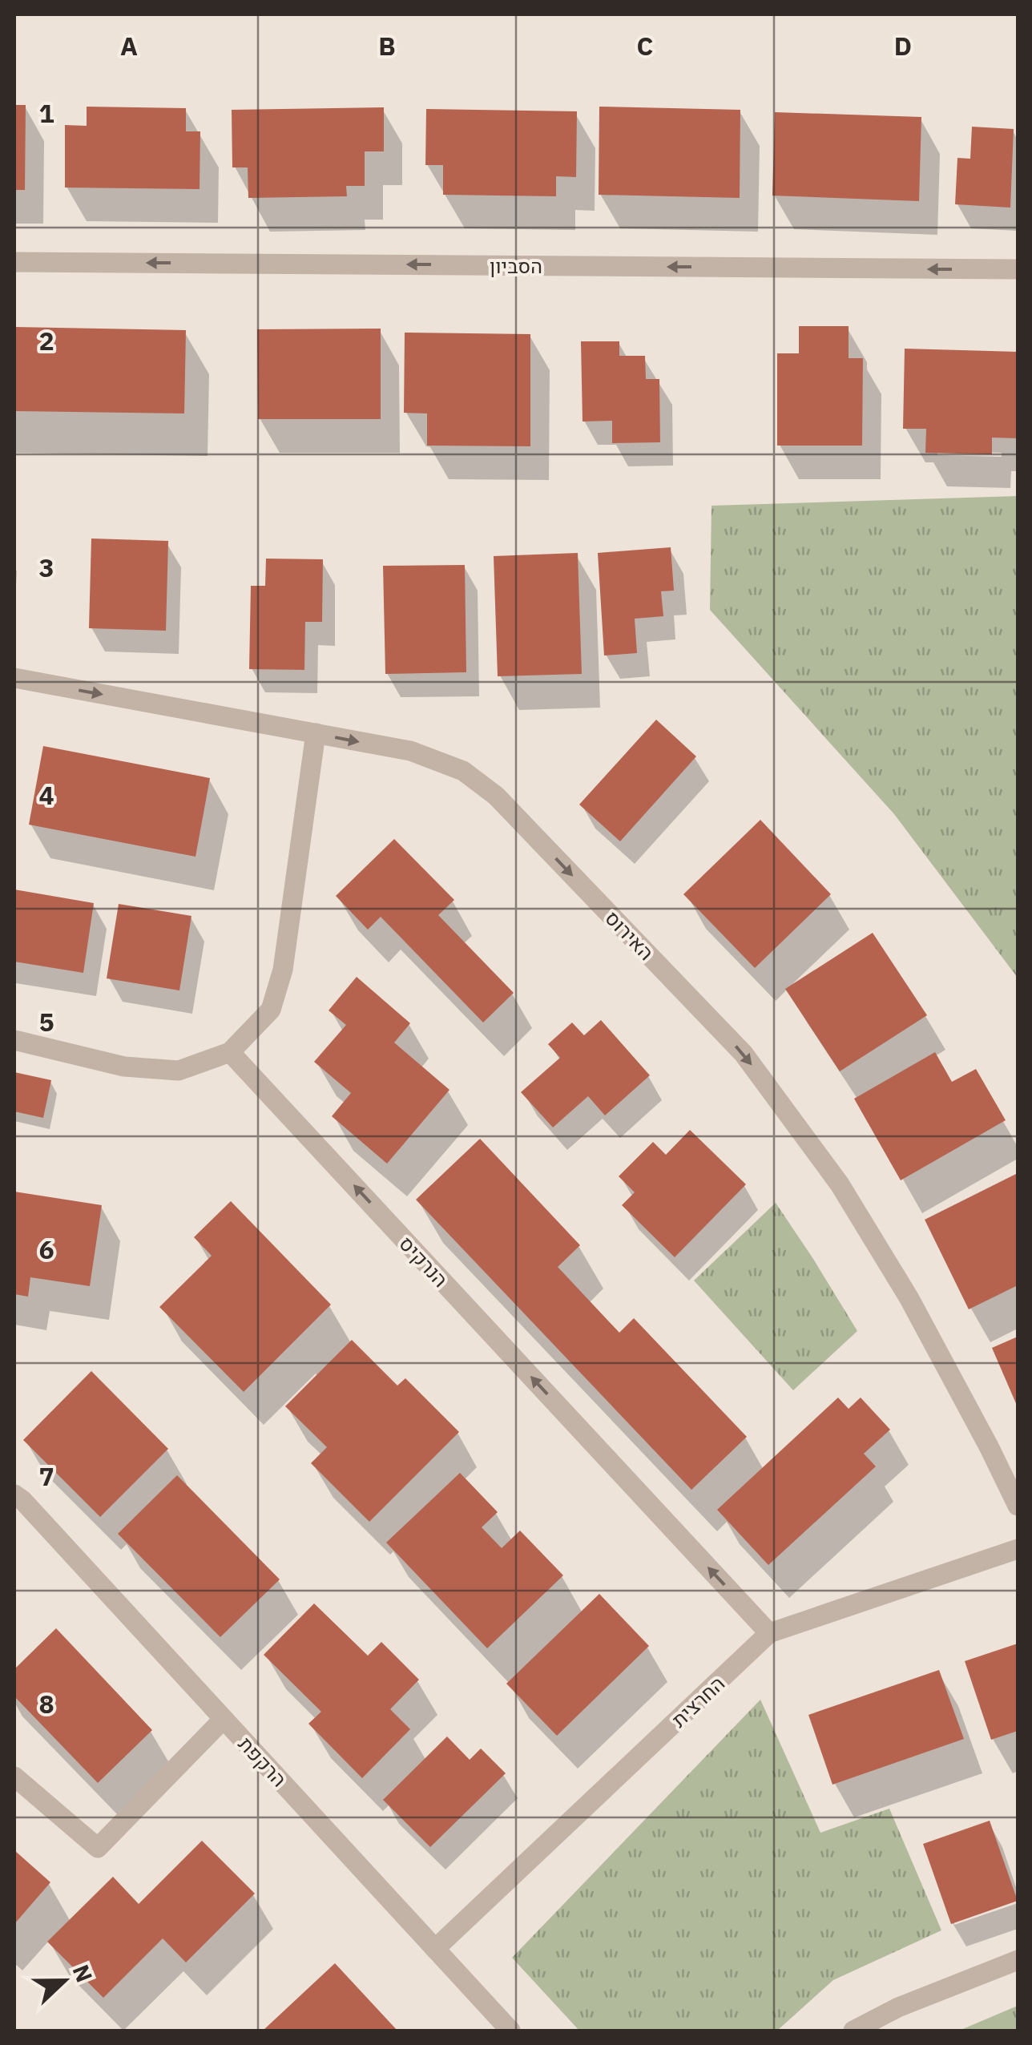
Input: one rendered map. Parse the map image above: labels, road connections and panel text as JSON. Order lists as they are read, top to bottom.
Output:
{
  "streets": {
    "street": [
      "הסביון",
      "האירוס",
      "הנרקיס",
      "החרצית",
      "הרקפת"
    ]
  },
  "crossings": [
    ["הנרקיס", "החרצית"],
    ["החרצית", "הרקפת"]
  ],
  "one_way": ["הסביון", "האירוס", "הנרקיס"],
  "north": "right",
  "grid": {
    "columns": [
      "A",
      "B",
      "C",
      "D"
    ],
    "rows": [
      "1",
      "2",
      "3",
      "4",
      "5",
      "6",
      "7",
      "8"
    ]
  }
}
